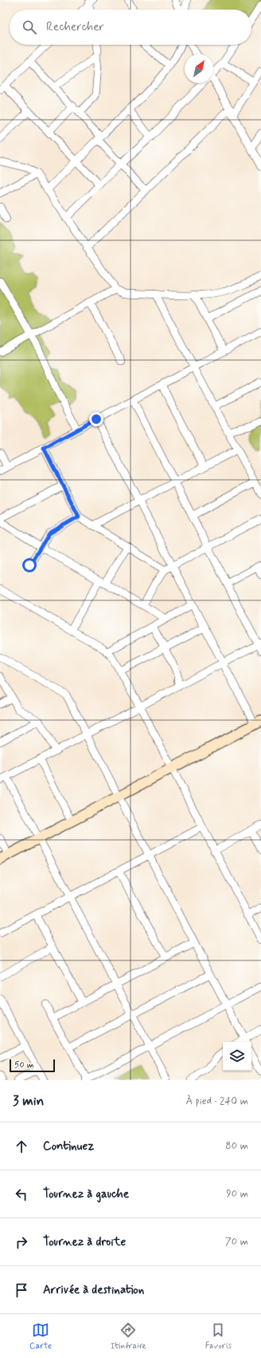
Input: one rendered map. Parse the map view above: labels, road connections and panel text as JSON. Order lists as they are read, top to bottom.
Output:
{
  "scale_bar": "50 m",
  "north": "top right",
  "page": {
    "search": "Rechercher",
    "scale": "50 m",
    "heading": ["3 min", "À pied · 240 m"],
    "list": [
      ["Continuez", "80 m"],
      ["Tournez à gauche", "90 m"],
      ["Tournez à droite", "70 m"],
      "Arrivée à destination"
    ],
    "nav": ["Carte", "Itinéraire", "Favoris"]
  }
}
